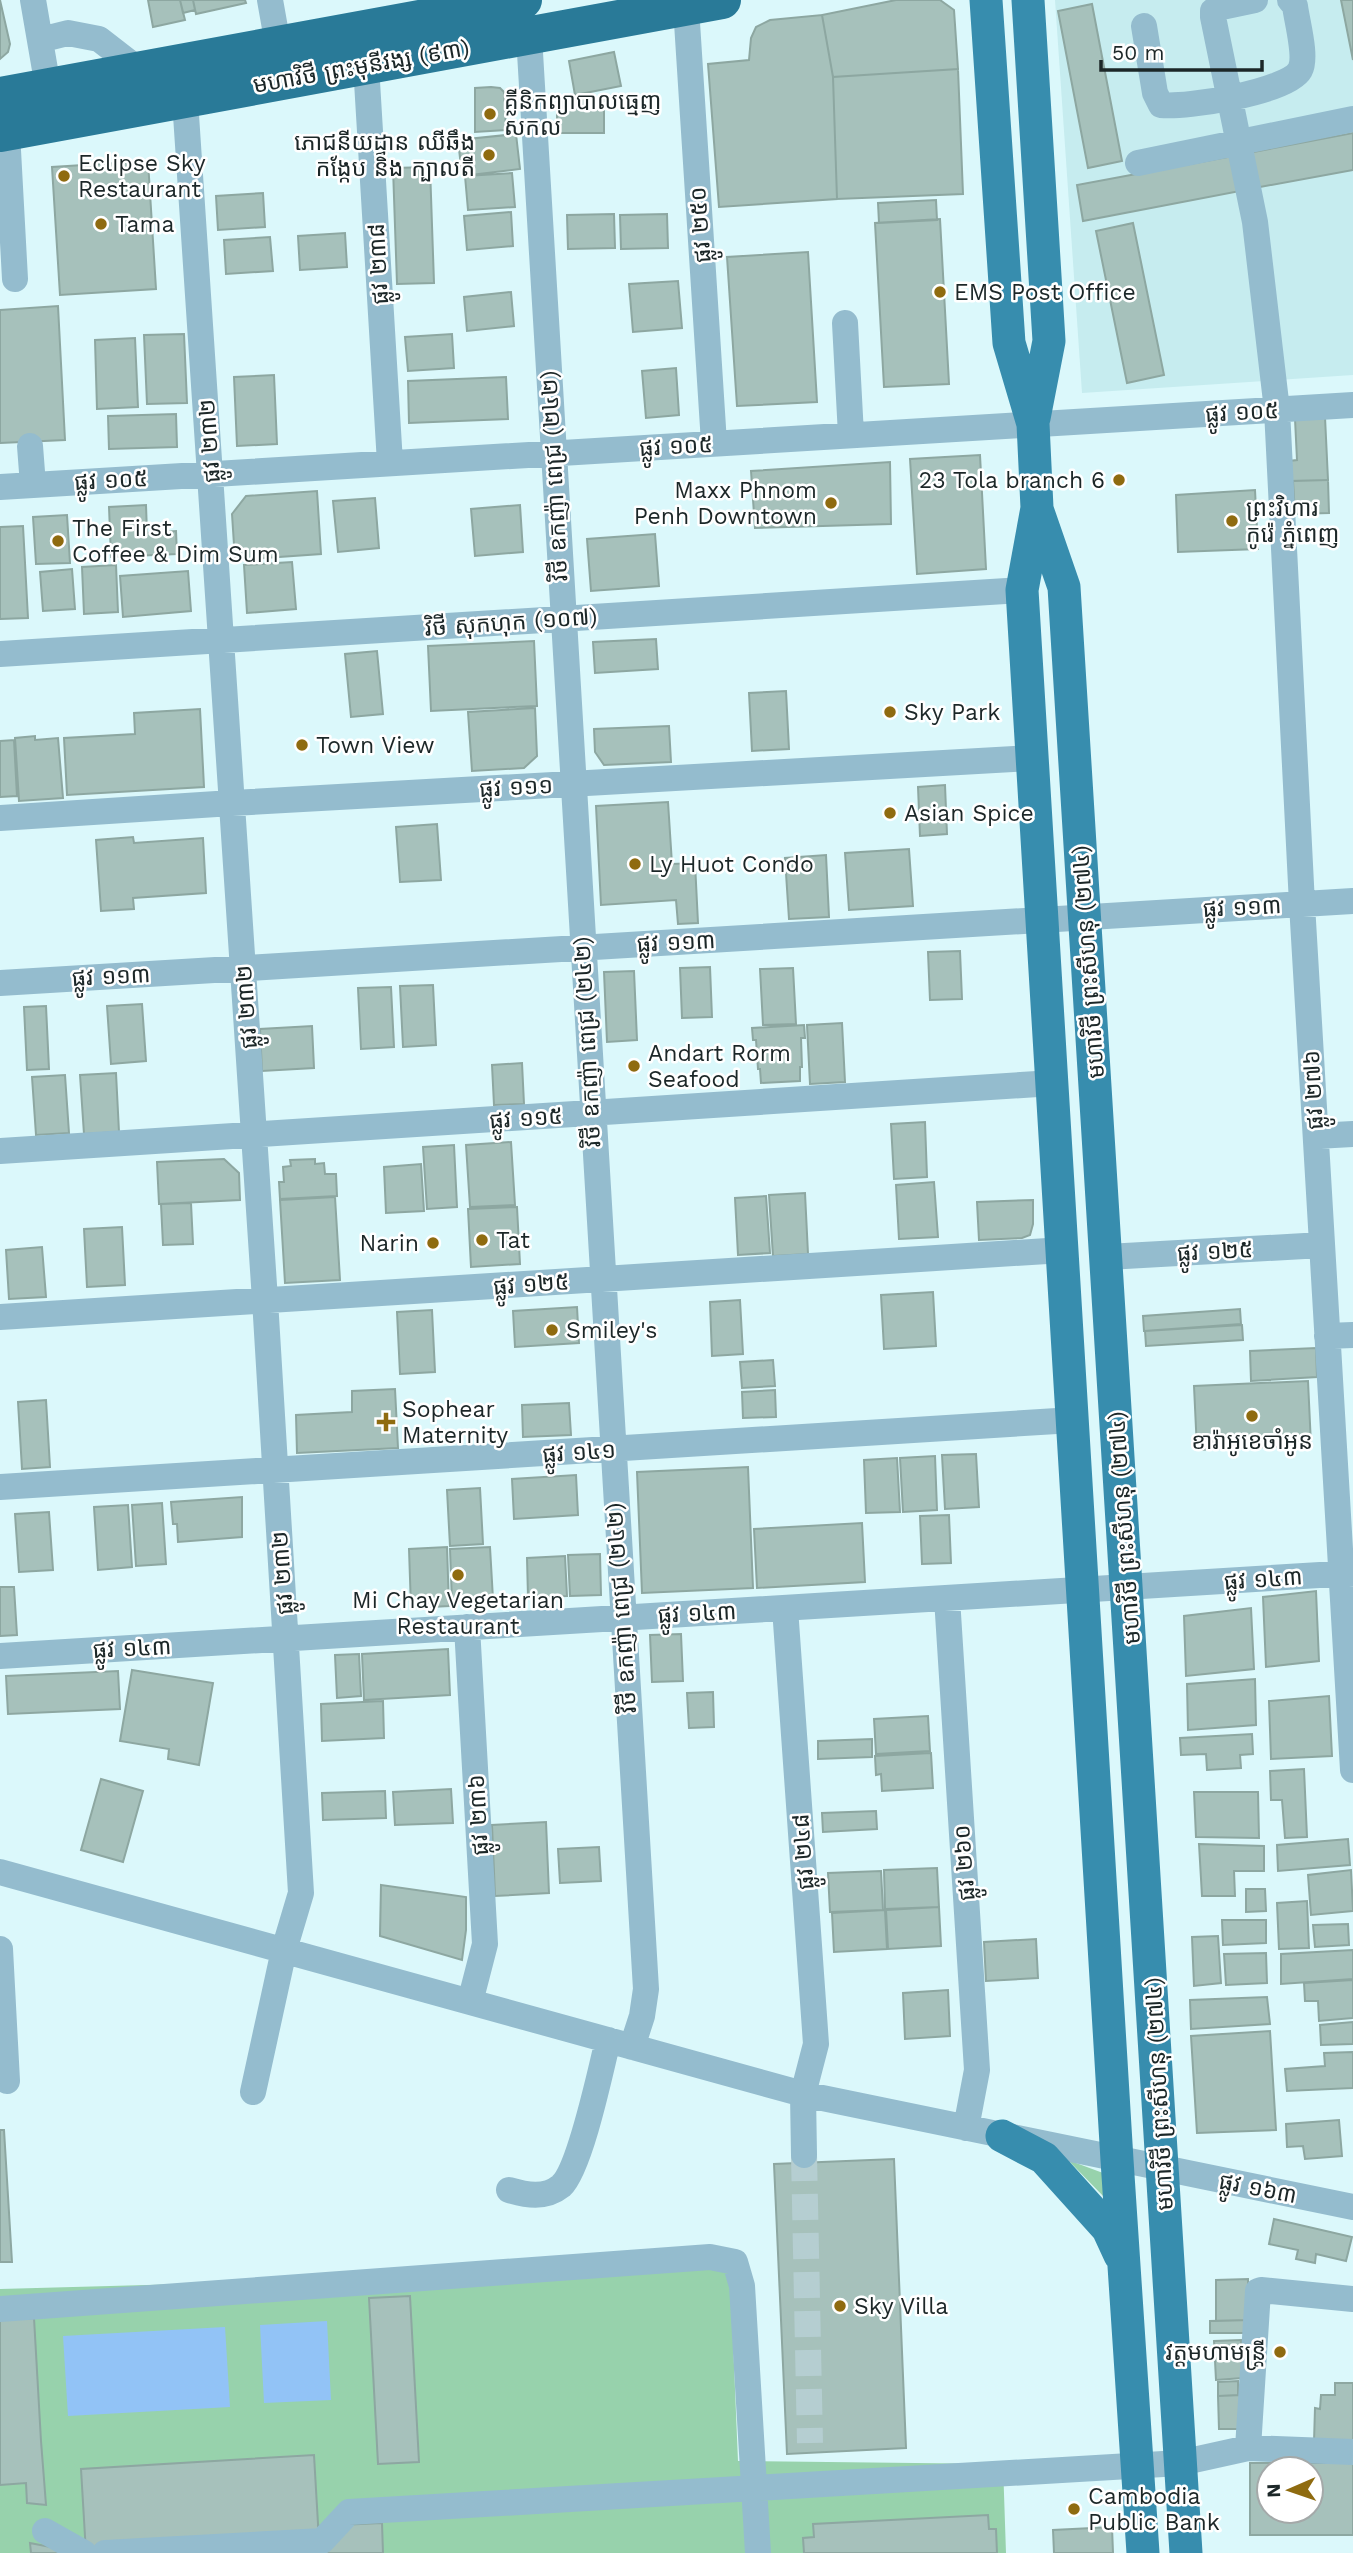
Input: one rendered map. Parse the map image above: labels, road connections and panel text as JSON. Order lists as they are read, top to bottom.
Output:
{
  "streets": {
    "highway": ["មហាវិថី ព្រះមុនីវង្ស (៩៣)"],
    "main road": ["មហាវិថី ព្រះសីហនុ (២៧៤)"],
    "street": [
      "ផ្លូវ ២៥០",
      "ផ្លូវ ២៣៨",
      "ផ្លូវ ១០៥",
      "ផ្លូវ ២៣២",
      "វិថី ឧកញ៉ា ពេជ្រ (២៤២)",
      "វិថី សុកហុក (១០៧)",
      "ផ្លូវ ១១១",
      "ផ្លូវ ១១៣",
      "ផ្លូវ ២៧៦",
      "ផ្លូវ ១១៥",
      "ផ្លូវ ១២៥",
      "ផ្លូវ ១៤១",
      "ផ្លូវ ១៤៣",
      "ផ្លូវ ២៣៦",
      "ផ្លូវ ២៤៨",
      "ផ្លូវ ២៦០",
      "ផ្លូវ ១៦៣"
    ]
  },
  "crossings": [
    ["មហាវិថី ព្រះមុនីវង្ស (៩៣)", "ផ្លូវ ២៥០"],
    ["មហាវិថី ព្រះមុនីវង្ស (៩៣)", "ផ្លូវ ២៣៨"],
    ["មហាវិថី ព្រះមុនីវង្ស (៩៣)", "ផ្លូវ ២៣២"],
    ["មហាវិថី ព្រះមុនីវង្ស (៩៣)", "វិថី ឧកញ៉ា ពេជ្រ (២៤២)"],
    ["ផ្លូវ ២៥០", "ផ្លូវ ១០៥"],
    ["ផ្លូវ ២៣៨", "ផ្លូវ ១០៥"],
    ["ផ្លូវ ១០៥", "ផ្លូវ ២៣២"],
    ["ផ្លូវ ១០៥", "វិថី ឧកញ៉ា ពេជ្រ (២៤២)"],
    ["ផ្លូវ ១០៥", "មហាវិថី ព្រះសីហនុ (២៧៤)"],
    ["ផ្លូវ ១០៥", "ផ្លូវ ២៧៦"],
    ["ផ្លូវ ២៣២", "វិថី សុកហុក (១០៧)"],
    ["ផ្លូវ ២៣២", "ផ្លូវ ១១១"],
    ["ផ្លូវ ២៣២", "ផ្លូវ ១១៣"],
    ["ផ្លូវ ២៣២", "ផ្លូវ ១១៥"],
    ["ផ្លូវ ២៣២", "ផ្លូវ ១២៥"],
    ["ផ្លូវ ២៣២", "ផ្លូវ ១៤១"],
    ["ផ្លូវ ២៣២", "ផ្លូវ ១៤៣"],
    ["ផ្លូវ ២៣២", "ផ្លូវ ១៦៣"],
    ["វិថី ឧកញ៉ា ពេជ្រ (២៤២)", "វិថី សុកហុក (១០៧)"],
    ["វិថី ឧកញ៉ា ពេជ្រ (២៤២)", "ផ្លូវ ១១១"],
    ["វិថី ឧកញ៉ា ពេជ្រ (២៤២)", "ផ្លូវ ១១៣"],
    ["វិថី ឧកញ៉ា ពេជ្រ (២៤២)", "ផ្លូវ ១១៥"],
    ["វិថី ឧកញ៉ា ពេជ្រ (២៤២)", "ផ្លូវ ១២៥"],
    ["វិថី ឧកញ៉ា ពេជ្រ (២៤២)", "ផ្លូវ ១៤១"],
    ["វិថី ឧកញ៉ា ពេជ្រ (២៤២)", "ផ្លូវ ១៤៣"],
    ["វិថី ឧកញ៉ា ពេជ្រ (២៤២)", "ផ្លូវ ១៦៣"],
    ["វិថី សុកហុក (១០៧)", "មហាវិថី ព្រះសីហនុ (២៧៤)"],
    ["ផ្លូវ ១១១", "មហាវិថី ព្រះសីហនុ (២៧៤)"],
    ["ផ្លូវ ១១៣", "មហាវិថី ព្រះសីហនុ (២៧៤)"],
    ["ផ្លូវ ១១៣", "ផ្លូវ ២៧៦"],
    ["មហាវិថី ព្រះសីហនុ (២៧៤)", "ផ្លូវ ១១៥"],
    ["មហាវិថី ព្រះសីហនុ (២៧៤)", "ផ្លូវ ១២៥"],
    ["មហាវិថី ព្រះសីហនុ (២៧៤)", "ផ្លូវ ១៤១"],
    ["មហាវិថី ព្រះសីហនុ (២៧៤)", "ផ្លូវ ១៤៣"],
    ["មហាវិថី ព្រះសីហនុ (២៧៤)", "ផ្លូវ ១៦៣"],
    ["ផ្លូវ ២៧៦", "ផ្លូវ ១២៥"],
    ["ផ្លូវ ២៧៦", "ផ្លូវ ១៤៣"],
    ["ផ្លូវ ១៤៣", "ផ្លូវ ២៣៦"],
    ["ផ្លូវ ១៤៣", "ផ្លូវ ២៤៨"],
    ["ផ្លូវ ១៤៣", "ផ្លូវ ២៦០"],
    ["ផ្លូវ ២៣៦", "ផ្លូវ ១៦៣"],
    ["ផ្លូវ ២៤៨", "ផ្លូវ ១៦៣"],
    ["ផ្លូវ ២៦០", "ផ្លូវ ១៦៣"]
  ],
  "places": {
    "other": [
      "គ្លីនិកព្យាបាលធ្មេញ សកល",
      "ភោជនីយដ្ធាន ឈីឆឹង កង្កែប និង ក្បាលតី",
      "Eclipse Sky Restaurant",
      "Tama",
      "EMS Post Office",
      "23 Tola branch 6",
      "Maxx Phnom Penh Downtown",
      "ព្រះវិហារ កូរ៉េ ភ្នំពេញ",
      "The First Coffee & Dim Sum",
      "Sky Park",
      "Town View",
      "Asian Spice",
      "Ly Huot Condo",
      "Andart Rorm Seafood",
      "Tat",
      "Narin",
      "Smiley's",
      "ខារ៉ាអូខេចាំអូន",
      "Mi Chay Vegetarian Restaurant",
      "Sky Villa",
      "វត្តមហាមន្រ្តី",
      "Cambodia Public Bank"
    ],
    "health": ["Sophear Maternity"]
  },
  "scale_bar": "50 m",
  "north": "left"
}
